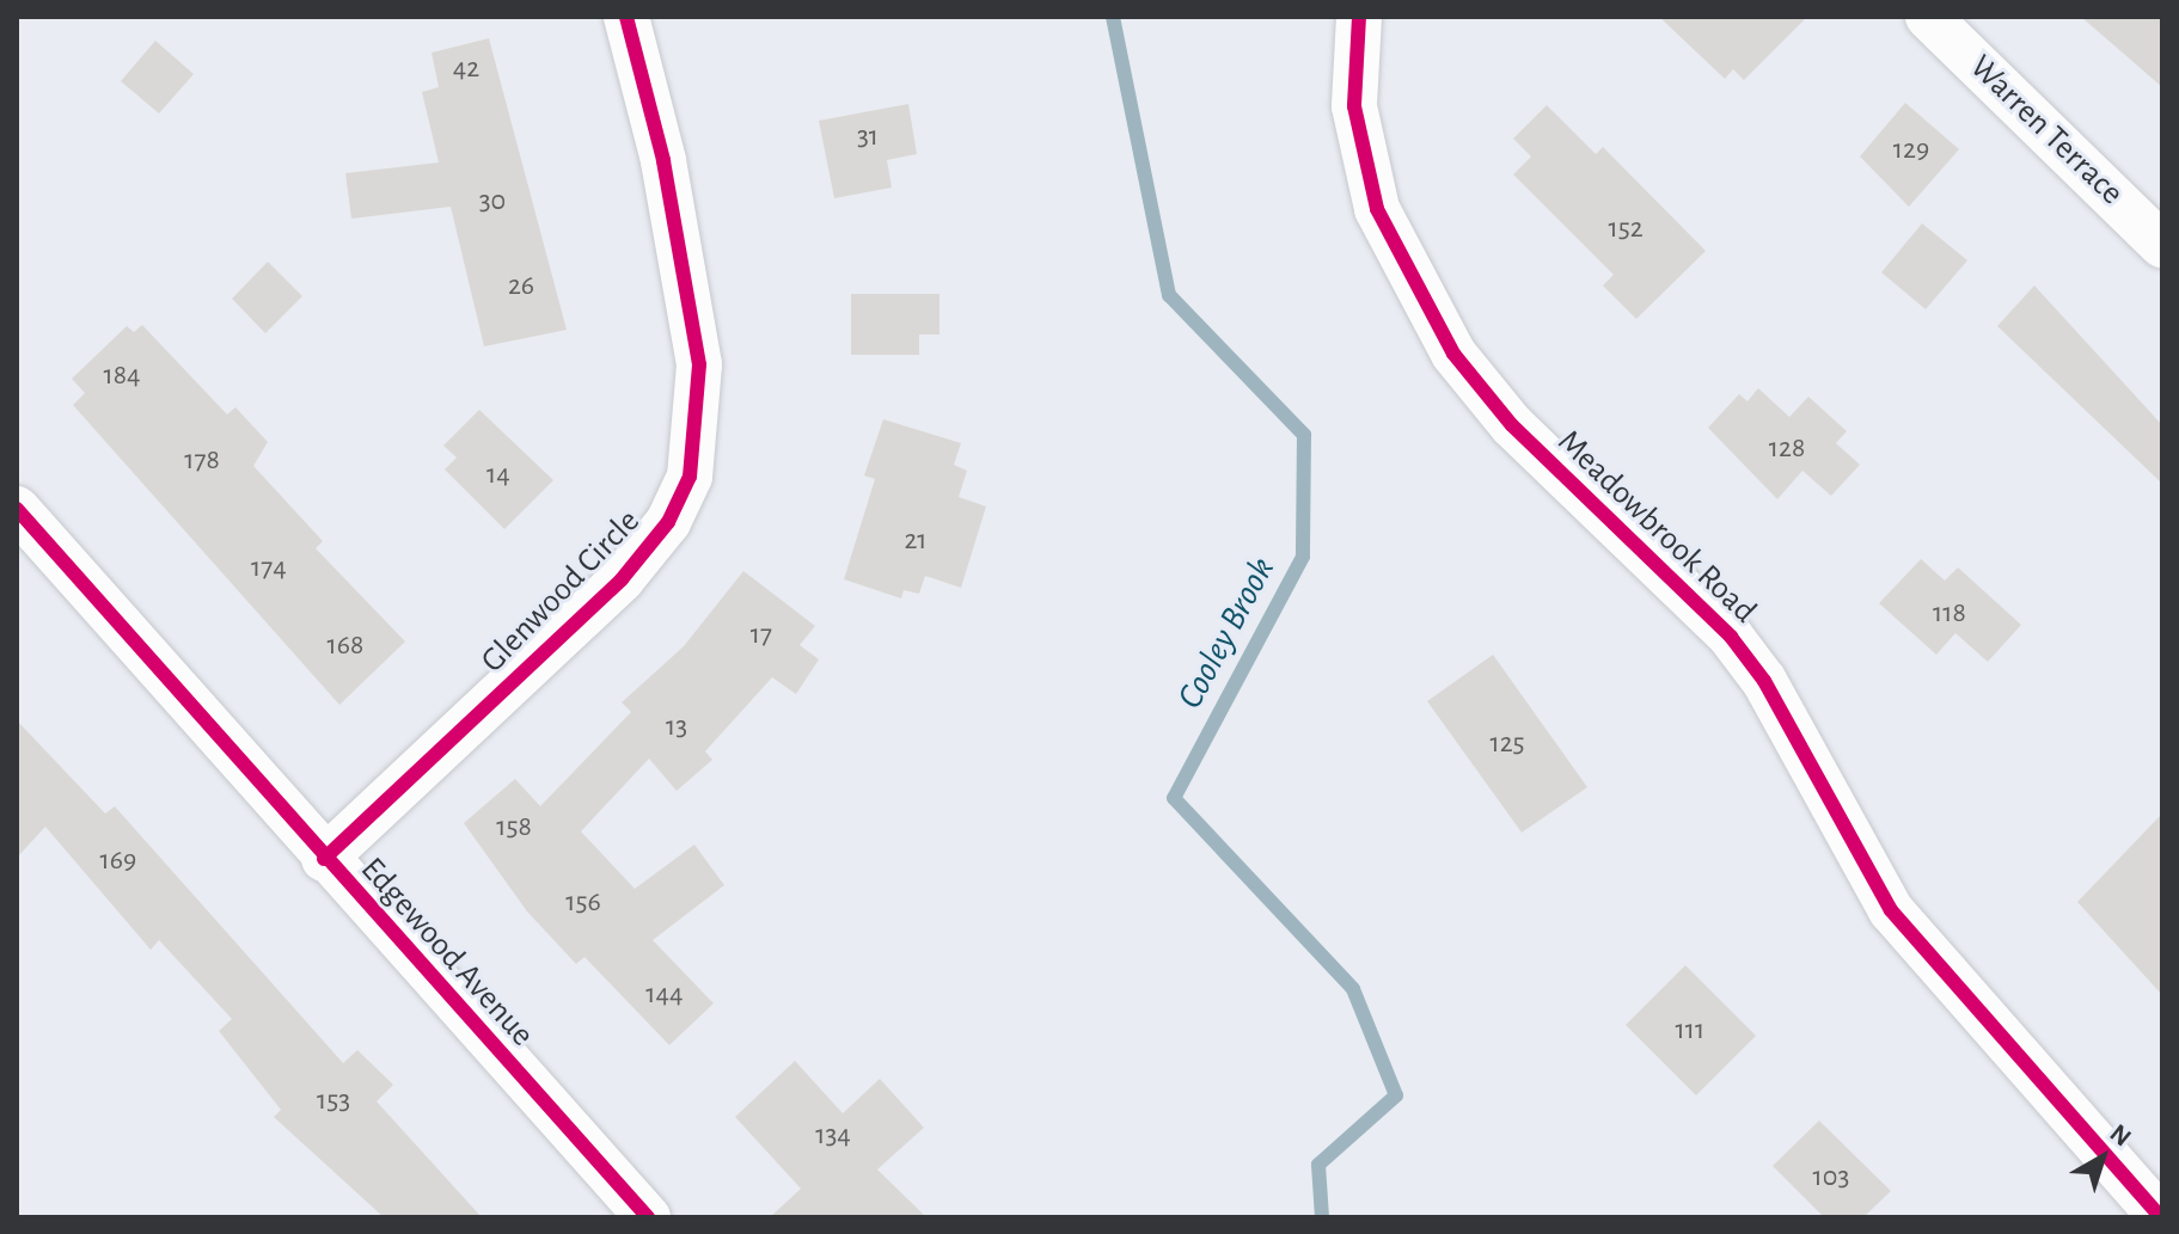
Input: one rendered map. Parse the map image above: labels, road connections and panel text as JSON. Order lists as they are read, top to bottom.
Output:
{
  "streets": {
    "street": [
      "Warren Terrace",
      "Meadowbrook Road",
      "Glenwood Circle",
      "Edgewood Avenue"
    ]
  },
  "crossings": [
    ["Glenwood Circle", "Edgewood Avenue"]
  ],
  "water": ["Cooley Brook"],
  "house_numbers": [
    "42",
    "31",
    "129",
    "30",
    "152",
    "26",
    "184",
    "128",
    "178",
    "14",
    "21",
    "174",
    "118",
    "17",
    "168",
    "13",
    "125",
    "158",
    "169",
    "156",
    "144",
    "111",
    "153",
    "134",
    "103"
  ],
  "north": "top right"
}
